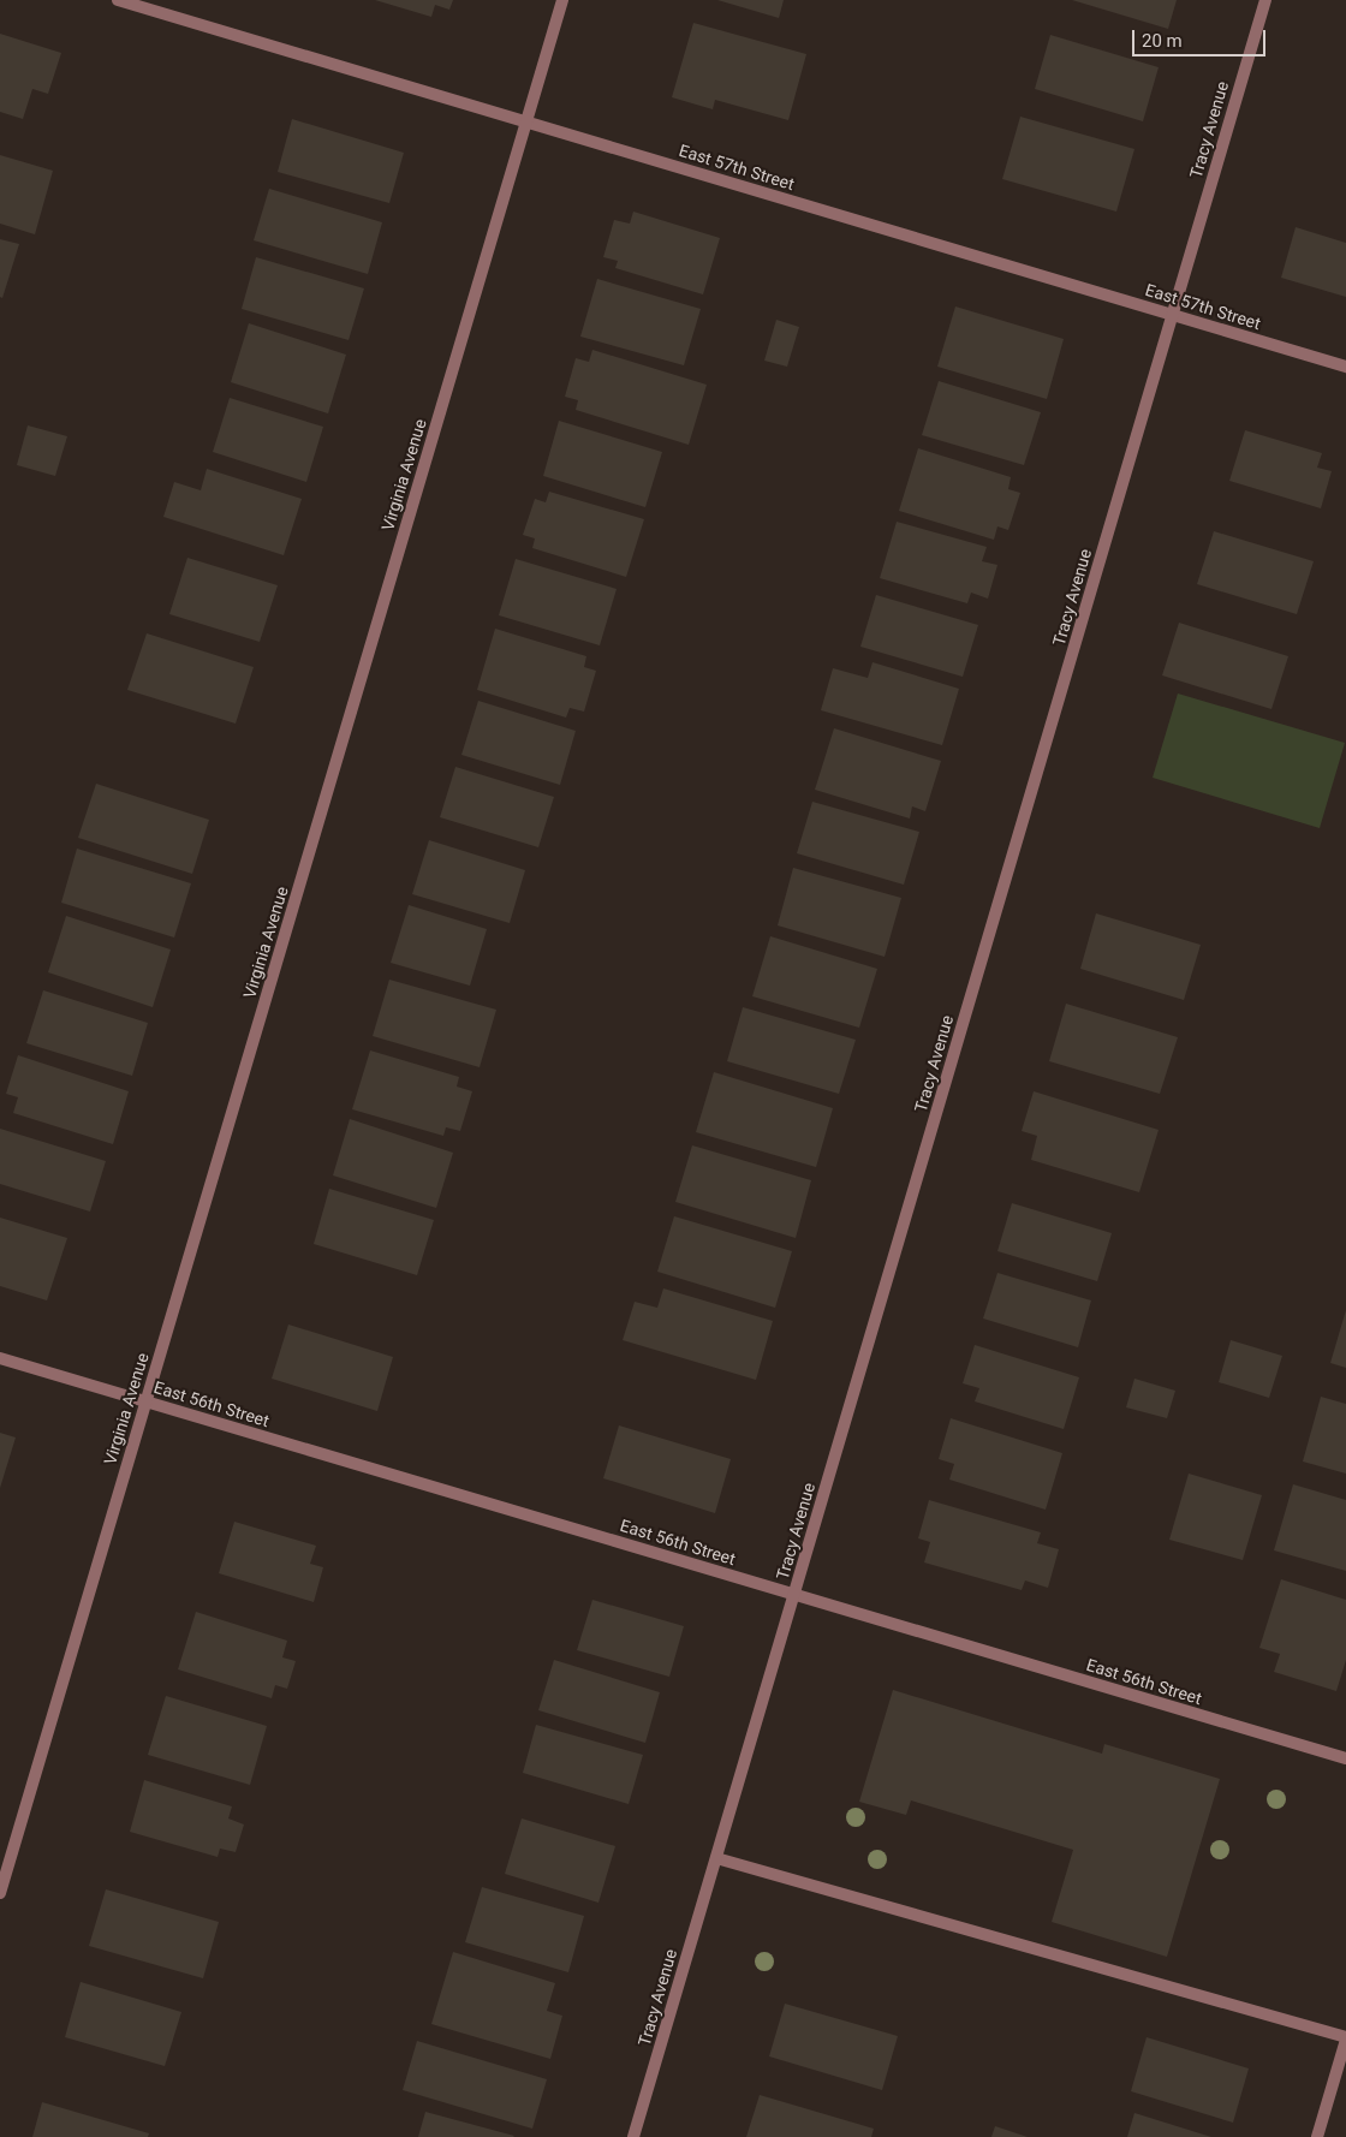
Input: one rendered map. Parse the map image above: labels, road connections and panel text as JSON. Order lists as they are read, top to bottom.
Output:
{
  "streets": {
    "street": [
      "Tracy Avenue",
      "East 57th Street",
      "Virginia Avenue",
      "East 56th Street"
    ]
  },
  "crossings": [
    ["Tracy Avenue", "East 57th Street"],
    ["Tracy Avenue", "East 56th Street"],
    ["East 57th Street", "Virginia Avenue"],
    ["Virginia Avenue", "East 56th Street"]
  ],
  "scale_bar": "20 m"
}
